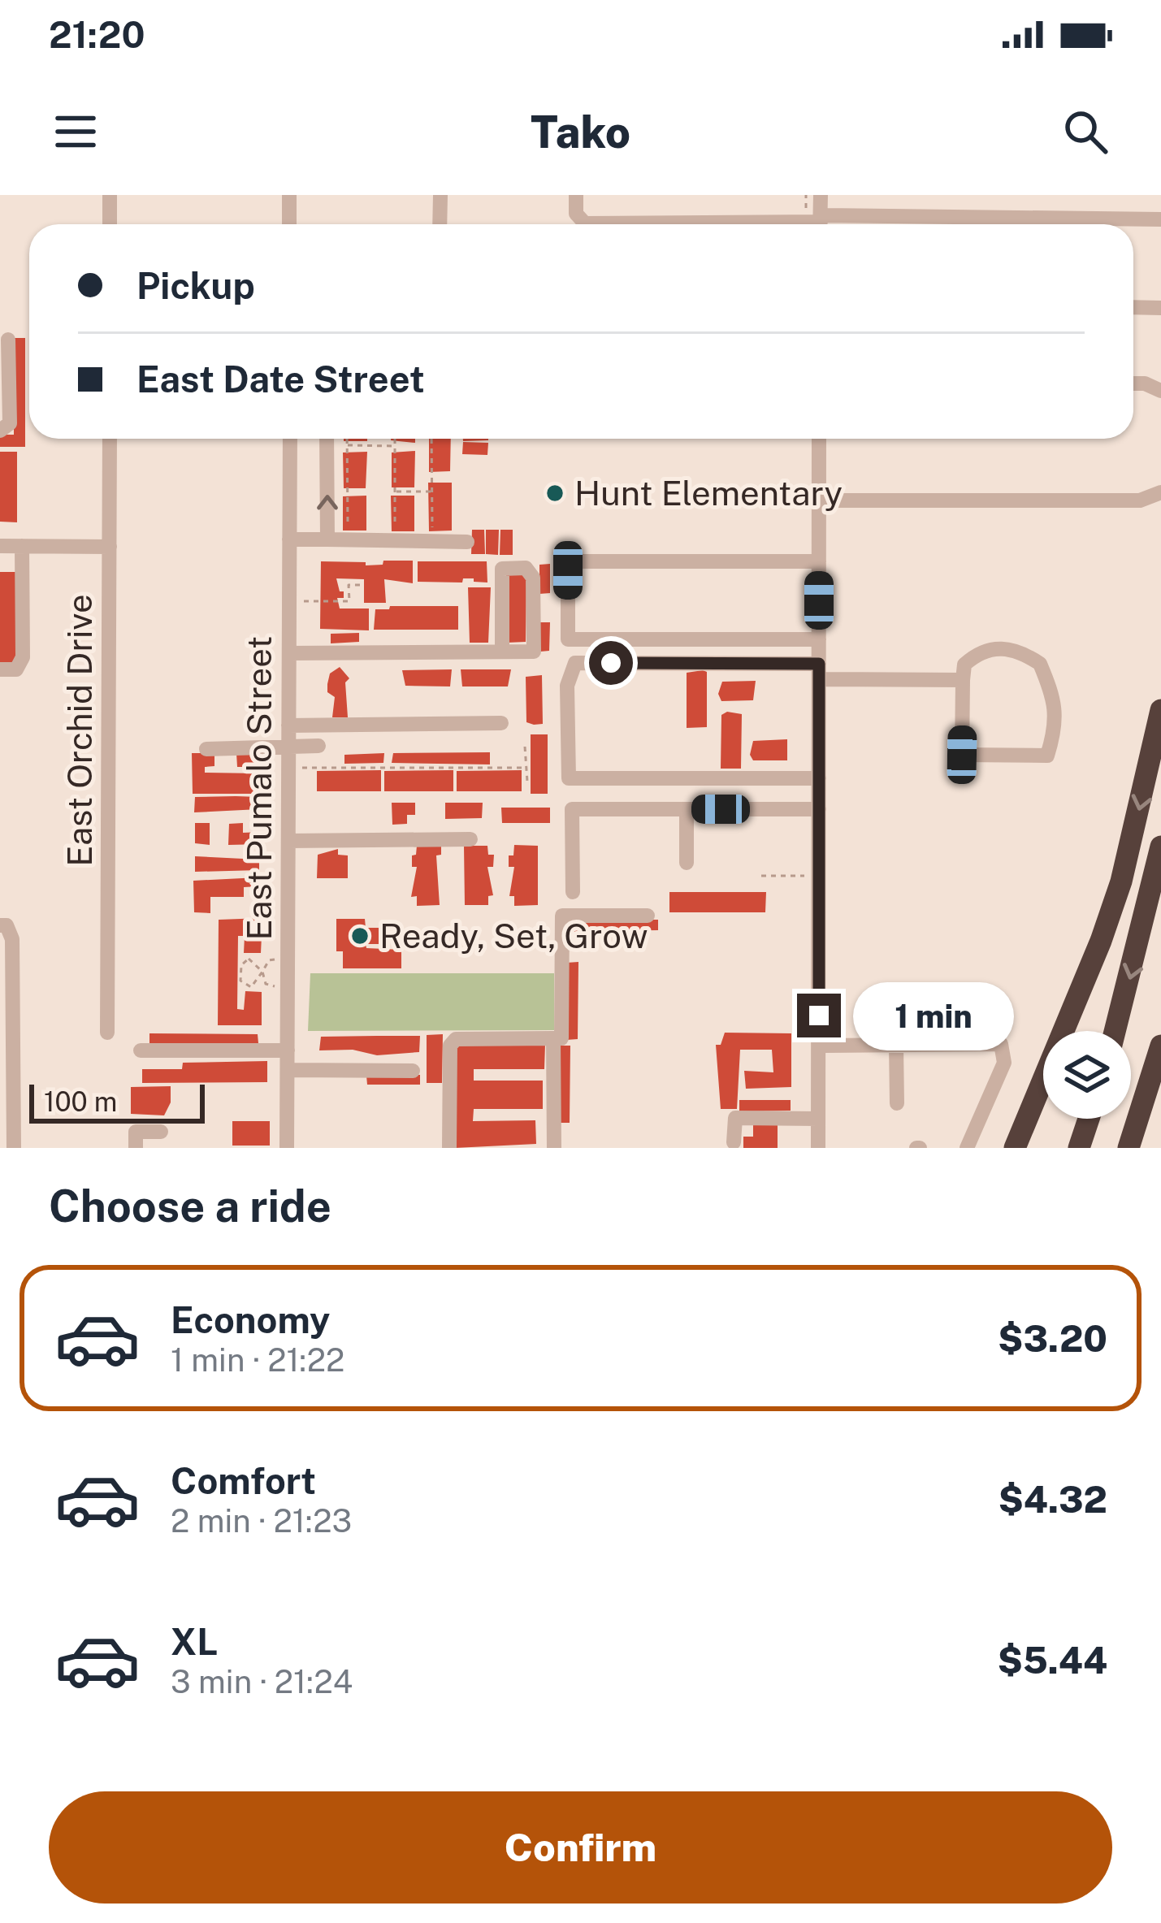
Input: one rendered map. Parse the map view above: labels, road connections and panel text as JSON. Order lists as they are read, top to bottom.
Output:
{
  "streets": {
    "street": ["East Orchid Drive", "East Pumalo Street"]
  },
  "places": ["Hunt Elementary", "Ready, Set, Grow"],
  "scale_bar": "100 m",
  "page": {
    "status": "21:20",
    "header": "Tako",
    "banner": ["Pickup", "East Date Street"],
    "bubble": "1 min",
    "scale": "100 m",
    "heading": "Choose a ride",
    "list": [
      {
        "name": "Economy",
        "note": "1 min · 21:22",
        "value": "$3.20"
      },
      {
        "name": "Comfort",
        "note": "2 min · 21:23",
        "value": "$4.32"
      },
      {
        "name": "XL",
        "note": "3 min · 21:24",
        "value": "$5.44"
      }
    ],
    "buttons": "Confirm"
  }
}
